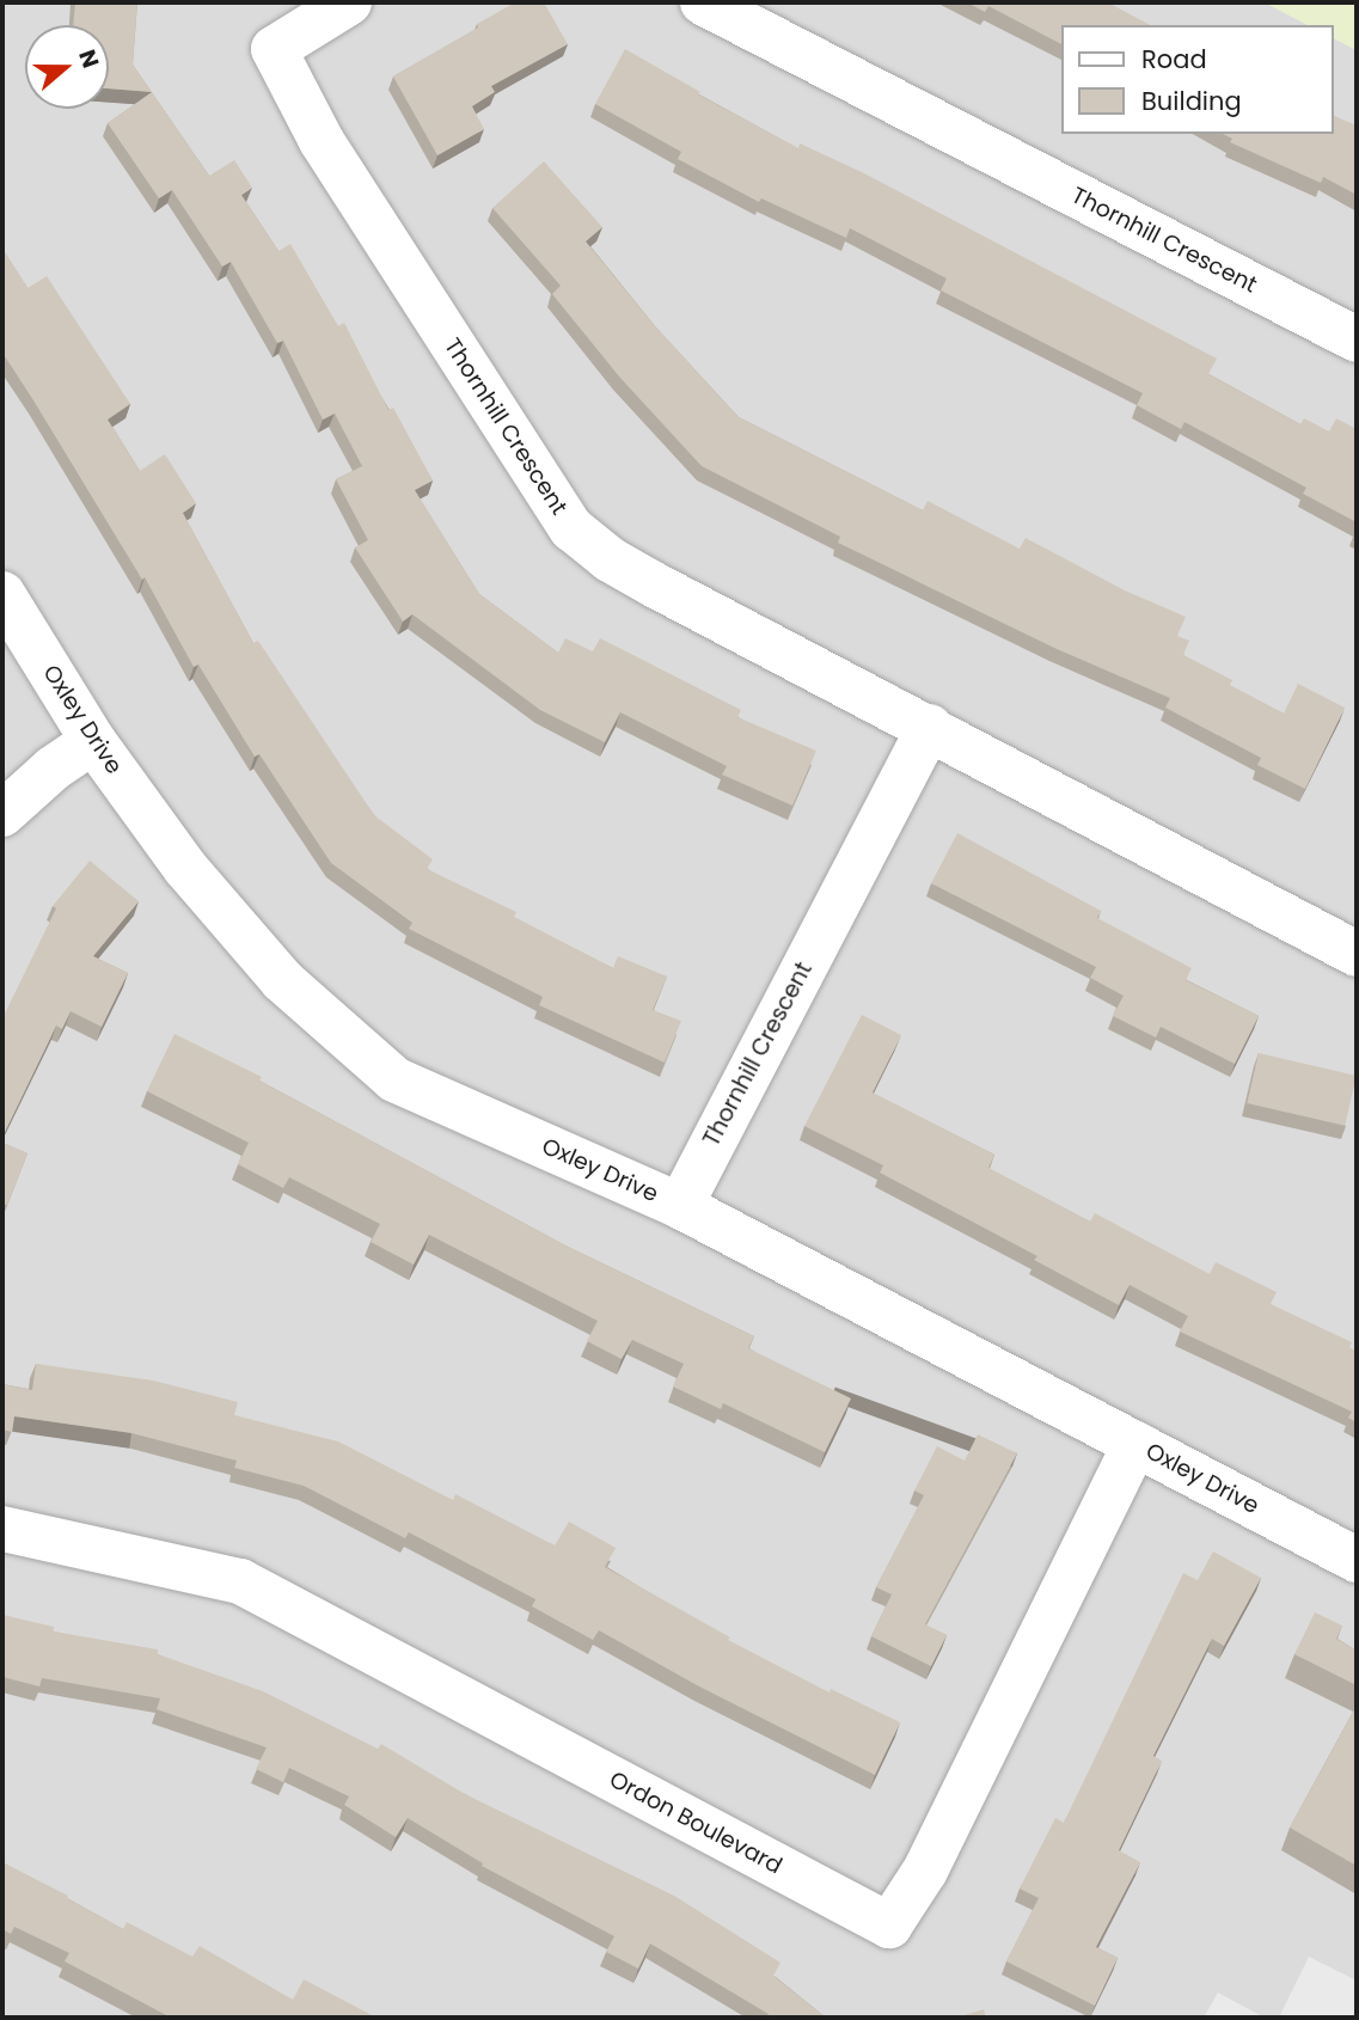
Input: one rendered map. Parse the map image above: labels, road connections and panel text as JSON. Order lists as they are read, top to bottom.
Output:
{
  "streets": {
    "street": ["Thornhill Crescent", "Oxley Drive", "Ordon Boulevard"]
  },
  "crossings": [
    ["Thornhill Crescent", "Oxley Drive"],
    ["Oxley Drive", "Ordon Boulevard"]
  ],
  "legend": ["Road", "Building"],
  "north": "right"
}
